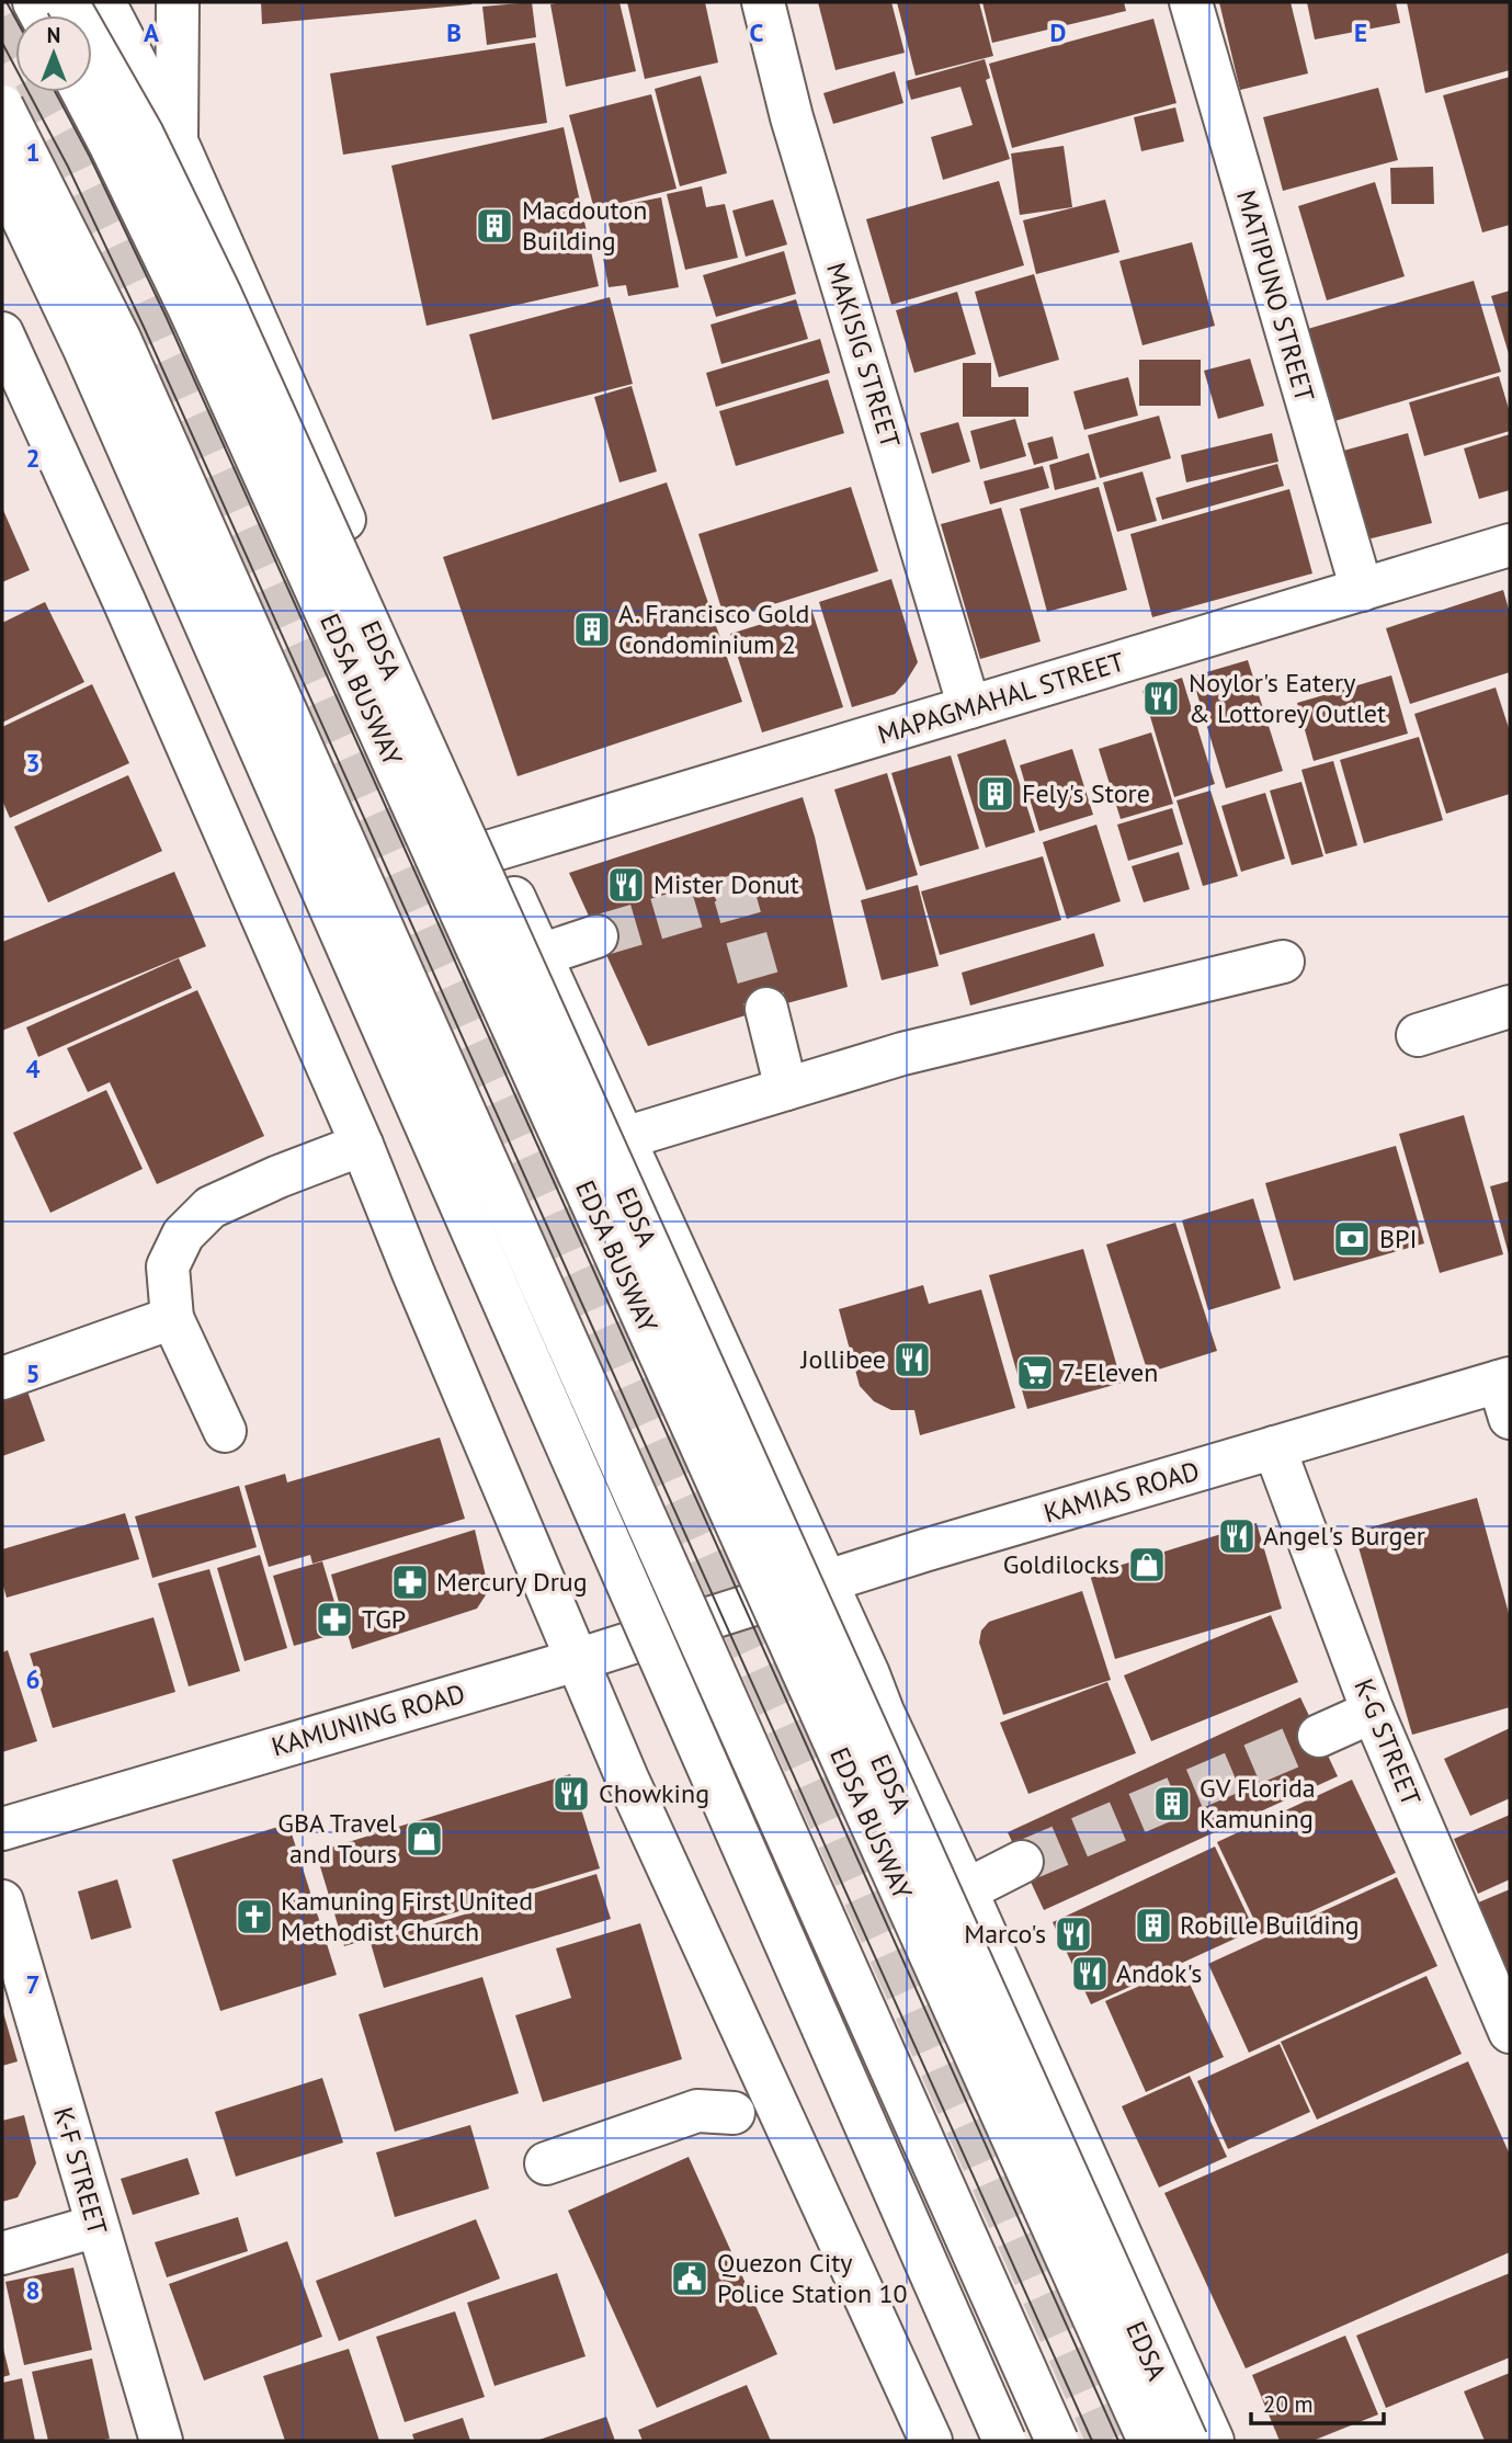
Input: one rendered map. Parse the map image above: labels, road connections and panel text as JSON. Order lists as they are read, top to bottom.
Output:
{
  "streets": {
    "main road": [
      "MATIPUNO STREET",
      "MAKISIG STREET",
      "EDSA",
      "EDSA BUSWAY",
      "MAPAGMAHAL STREET",
      "KAMIAS ROAD",
      "KAMUNING ROAD",
      "K-G STREET",
      "K-F STREET"
    ]
  },
  "crossings": [
    ["MATIPUNO STREET", "MAPAGMAHAL STREET"],
    ["MAKISIG STREET", "MAPAGMAHAL STREET"],
    ["EDSA", "MAPAGMAHAL STREET"],
    ["EDSA", "KAMIAS ROAD"],
    ["KAMIAS ROAD", "KAMUNING ROAD"],
    ["KAMIAS ROAD", "K-G STREET"]
  ],
  "places": {
    "building": [
      "Macdouton Building",
      "A. Francisco Gold Condominium 2",
      "Fely's Store",
      "GV Florida Kamuning",
      "Robille Building"
    ],
    "restaurant": [
      "Noylor's Eatery & Lottorey Outlet",
      "Mister Donut",
      "Jollibee",
      "Angel's Burger",
      "Chowking",
      "Marco's",
      "Andok's"
    ],
    "bank": ["BPI"],
    "supermarket": ["7-Eleven"],
    "shop": ["Goldilocks", "GBA Travel and Tours"],
    "pharmacy": ["Mercury Drug", "TGP"],
    "church": ["Kamuning First United Methodist Church"],
    "public building": ["Quezon City Police Station 10"]
  },
  "scale_bar": "20 m",
  "north": "top",
  "grid": {
    "columns": [
      "A",
      "B",
      "C",
      "D",
      "E"
    ],
    "rows": [
      "1",
      "2",
      "3",
      "4",
      "5",
      "6",
      "7",
      "8"
    ]
  }
}
